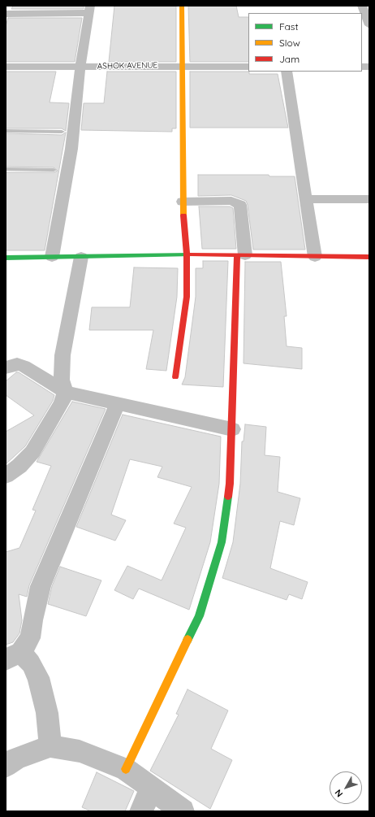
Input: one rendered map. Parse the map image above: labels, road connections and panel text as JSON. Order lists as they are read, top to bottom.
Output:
{
  "streets": {
    "street": ["ASHOK AVENUE"]
  },
  "legend": ["Fast", "Slow", "Jam"],
  "north": "bottom left"
}
